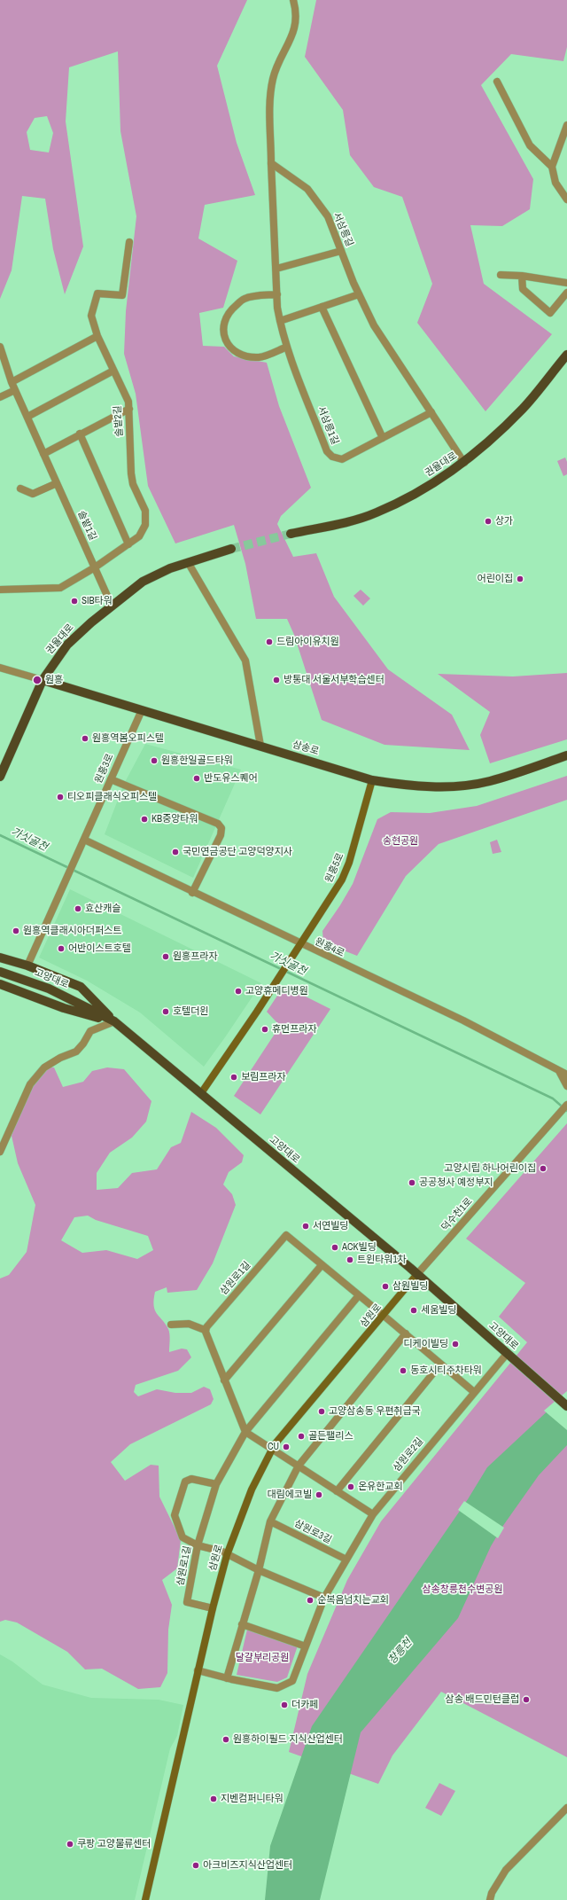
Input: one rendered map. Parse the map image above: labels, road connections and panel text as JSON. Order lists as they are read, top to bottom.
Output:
{
  "streets": {
    "main road": [
      "권율대로",
      "삼송로",
      "원흥5로",
      "고양대로",
      "삼원로"
    ],
    "street": [
      "서삼릉길",
      "솔밭2길",
      "서삼릉1길",
      "솔밭1길",
      "원흥3로",
      "원흥4로",
      "덕수천1로",
      "삼원로1길",
      "삼원로2길",
      "삼원로3길"
    ]
  },
  "crossings": [
    ["서삼릉길", "서삼릉1길"],
    ["서삼릉길", "권율대로"],
    ["솔밭2길", "솔밭1길"],
    ["권율대로", "솔밭1길"],
    ["권율대로", "삼송로"],
    ["삼송로", "원흥3로"],
    ["삼송로", "원흥5로"],
    ["원흥3로", "원흥4로"],
    ["원흥5로", "원흥4로"],
    ["원흥5로", "고양대로"],
    ["고양대로", "덕수천1로"],
    ["고양대로", "삼원로"],
    ["고양대로", "삼원로2길"],
    ["덕수천1로", "삼원로"],
    ["삼원로1길", "삼원로"]
  ],
  "water": ["가싯골천", "창릉천"],
  "parks": ["송현공원", "삼송창릉천수변공원", "달걀부리공원"],
  "places": [
    "상가",
    "어린이집",
    "SIB타워",
    "드림아이유치원",
    "원흥",
    "방통대 서울서부학습센터",
    "원흥역봄오피스텔",
    "원흥한일골드타워",
    "반도유스퀘어",
    "티오피클래식오피스텔",
    "KB중앙타워",
    "국민연금공단 고양덕양지사",
    "효산캐슬",
    "원흥역클래시아더퍼스트",
    "어반이스트호텔",
    "원흥프라자",
    "고양휴메디병원",
    "호텔더윈",
    "휴먼프라자",
    "보림프라자",
    "고양시립 하나어린이집",
    "공공청사 예정부지",
    "서연빌딩",
    "ACK빌딩",
    "트윈타워1차",
    "삼원빌딩",
    "세움빌딩",
    "디케이빌딩",
    "동호시티주차타워",
    "고양삼송동 우편취급국",
    "골든팰리스",
    "CU",
    "온유한교회",
    "대림에코빌",
    "순복음넘치는교회",
    "삼송 배드민턴클럽",
    "더카페",
    "원흥하이필드 지식산업센터",
    "지벤컴퍼니타워",
    "쿠팡 고양물류센터",
    "아크비즈지식산업센터"
  ]
}
